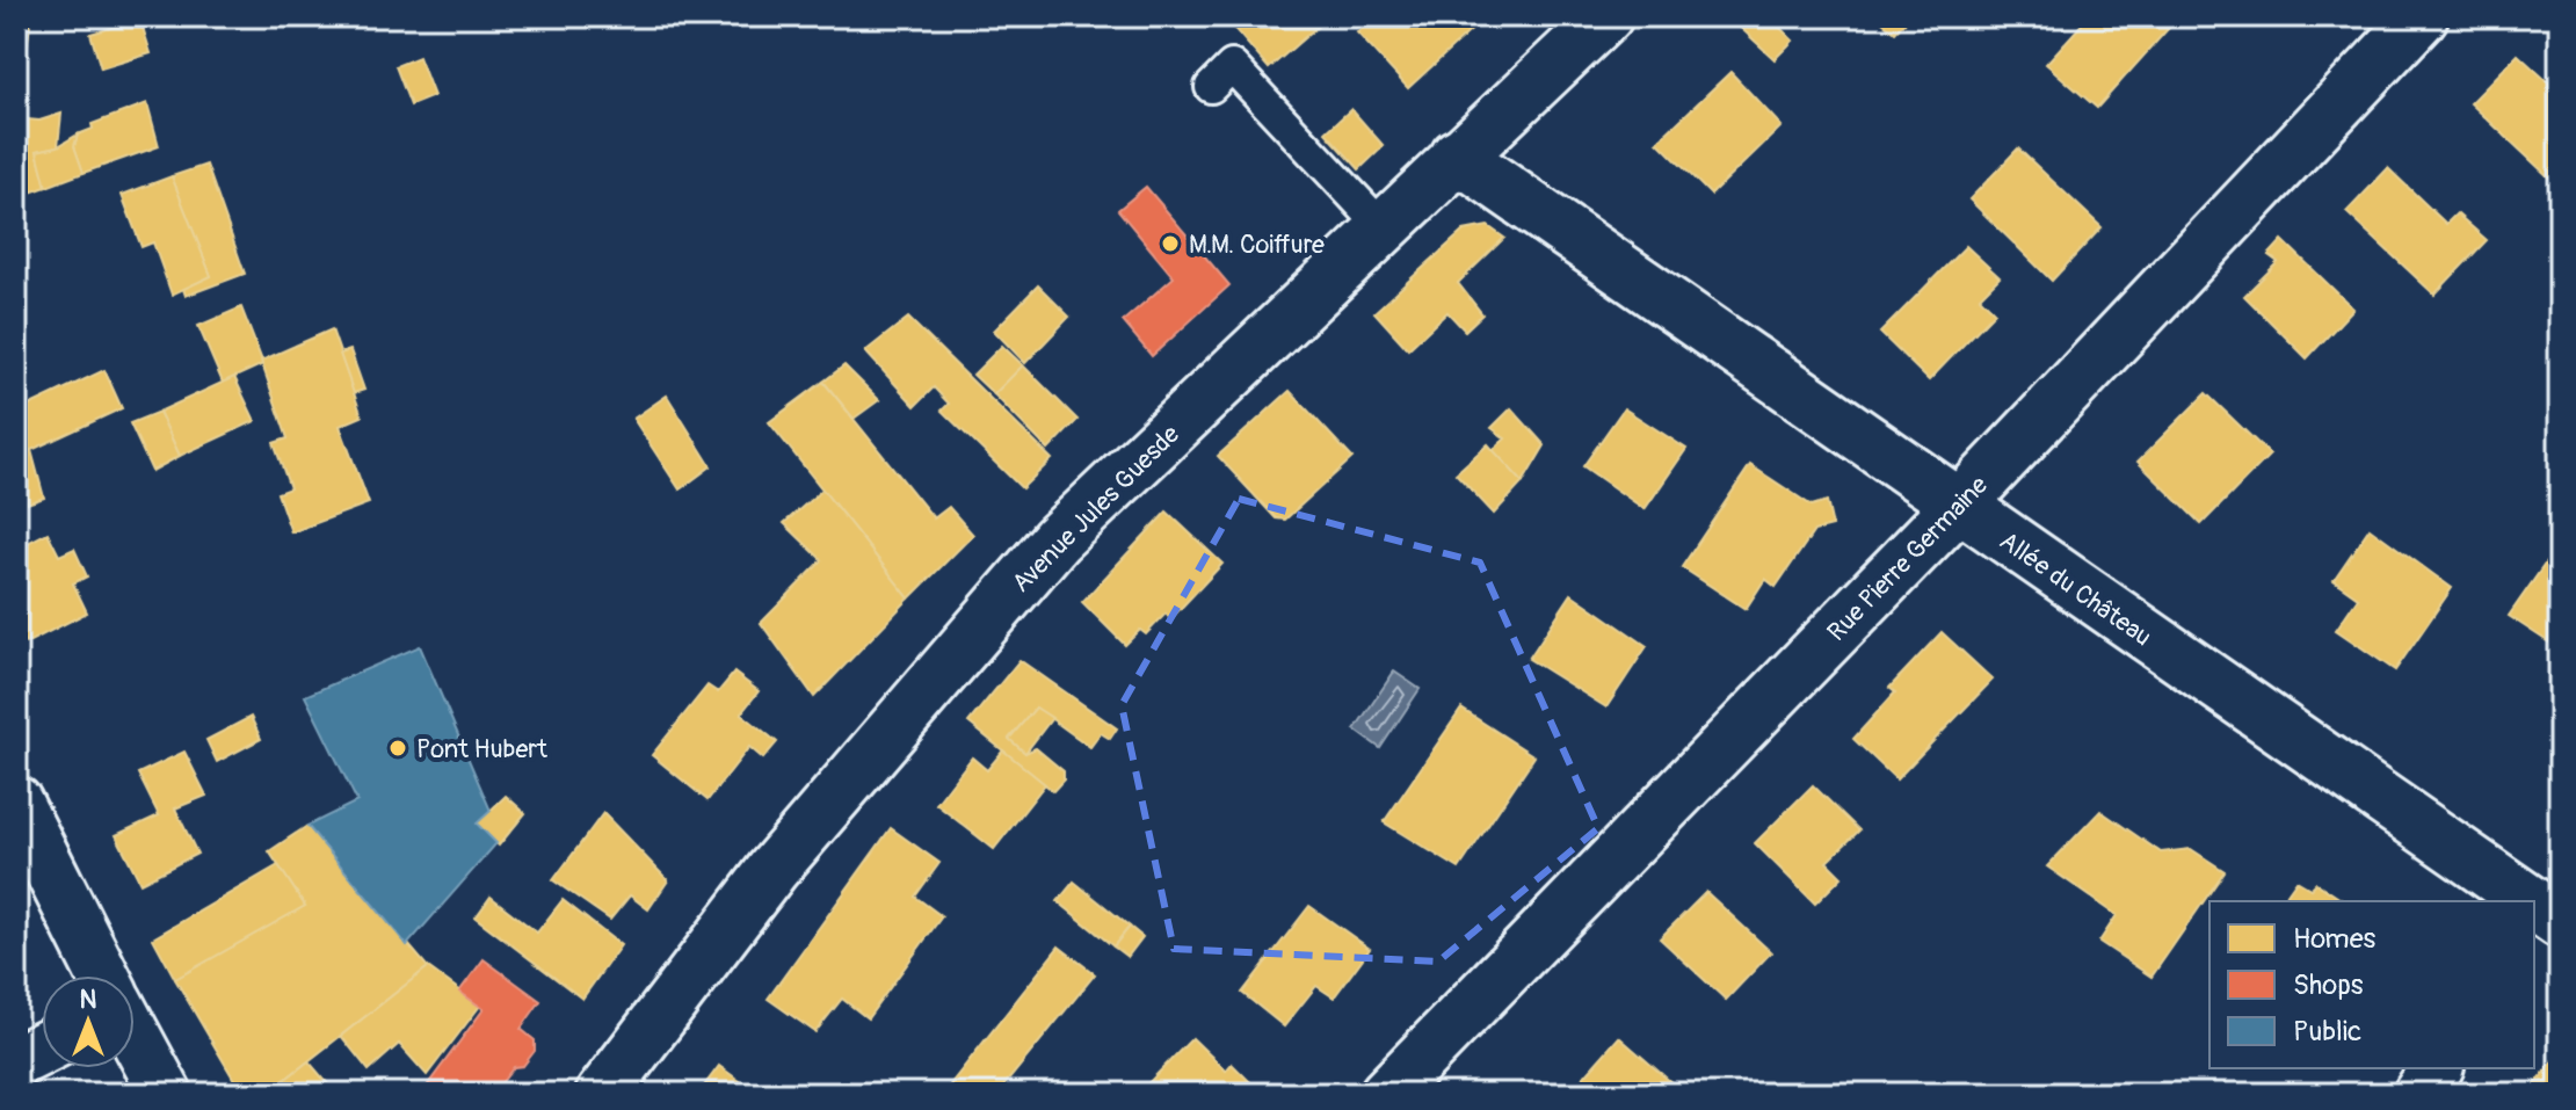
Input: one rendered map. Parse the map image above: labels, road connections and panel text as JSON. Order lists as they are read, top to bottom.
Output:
{
  "streets": {
    "street": ["Avenue Jules Guesde", "Rue Pierre Germaine", "Allée du Château"]
  },
  "crossings": [
    ["Avenue Jules Guesde", "Allée du Château"],
    ["Rue Pierre Germaine", "Allée du Château"]
  ],
  "places": ["M.M. Coiffure", "Pont Hubert"],
  "legend": ["Homes", "Shops", "Public"],
  "north": "top"
}
